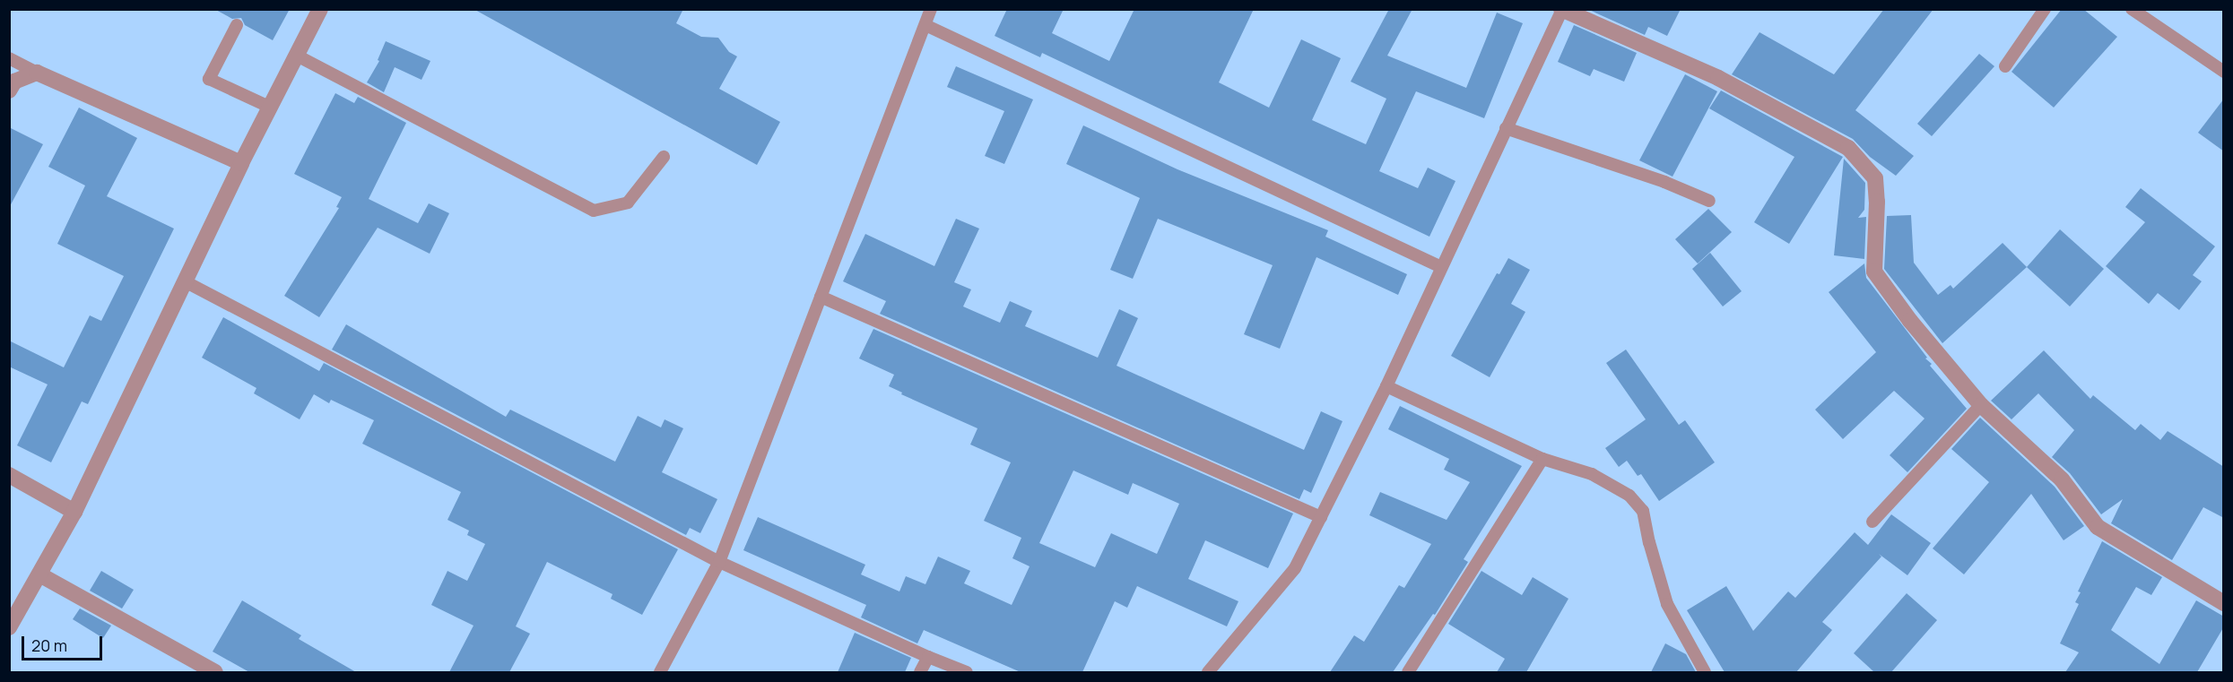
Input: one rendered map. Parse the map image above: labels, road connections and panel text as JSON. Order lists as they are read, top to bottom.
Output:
{
  "scale_bar": "20 m"
}
